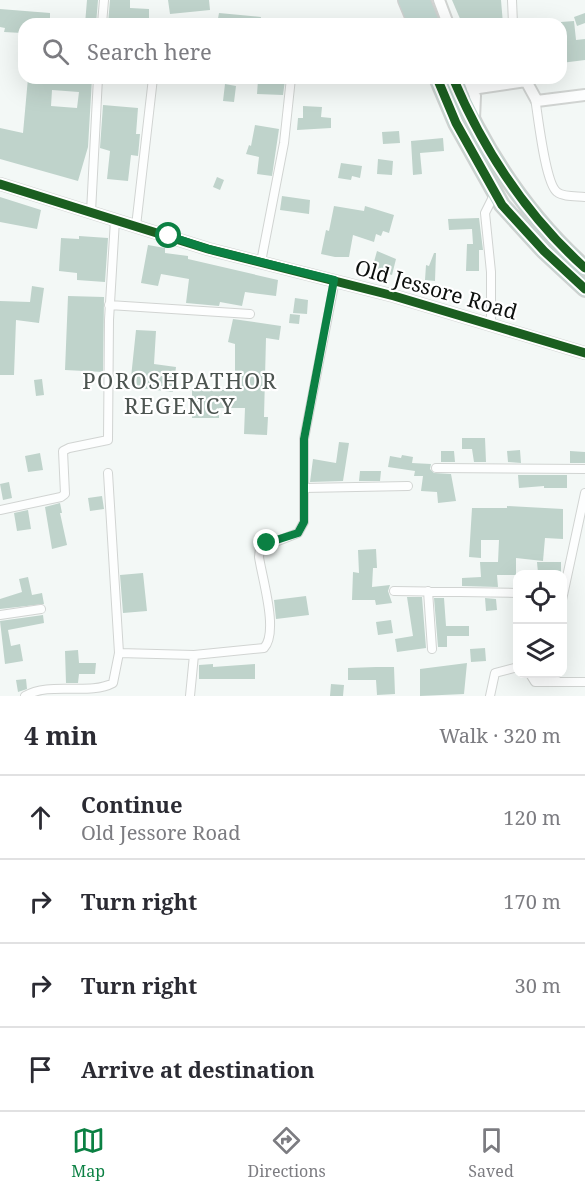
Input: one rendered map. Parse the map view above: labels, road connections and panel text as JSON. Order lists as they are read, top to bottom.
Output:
{
  "streets": {
    "street": ["Old Jessore Road"]
  },
  "districts": ["POROSHPATHOR REGENCY"],
  "page": {
    "search": "Search here",
    "heading": ["4 min", "Walk · 320 m"],
    "list": [
      ["Continue", "Old Jessore Road", "120 m"],
      ["Turn right", "170 m"],
      ["Turn right", "30 m"],
      "Arrive at destination"
    ],
    "nav": ["Map", "Directions", "Saved"]
  }
}
